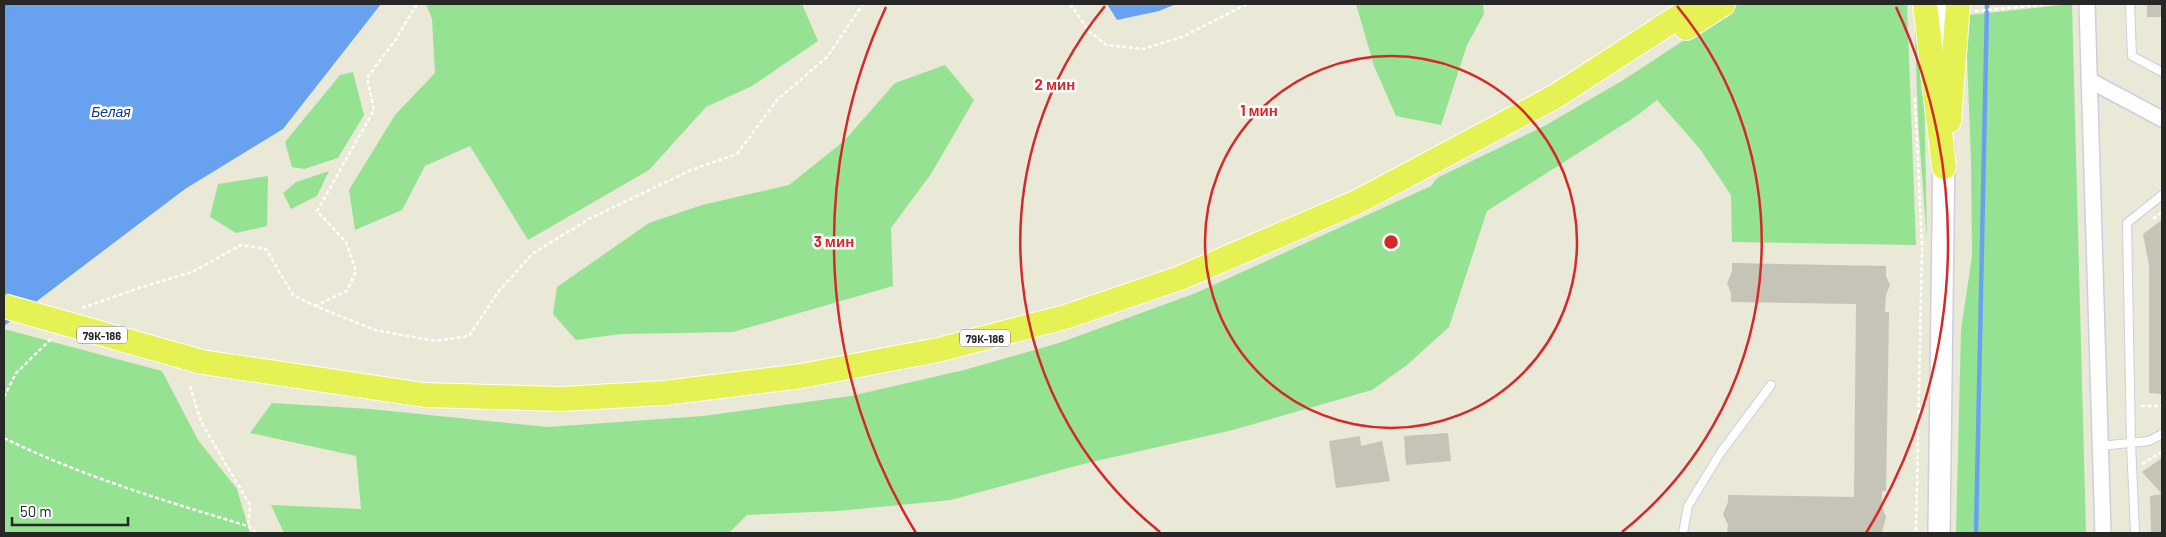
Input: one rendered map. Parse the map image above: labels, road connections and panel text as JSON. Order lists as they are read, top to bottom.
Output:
{
  "streets": {
    "main road": ["79К-186"]
  },
  "water": ["Белая"],
  "scale_bar": "50 m",
  "rings": ["2 мин", "1 мин", "3 мин"]
}
